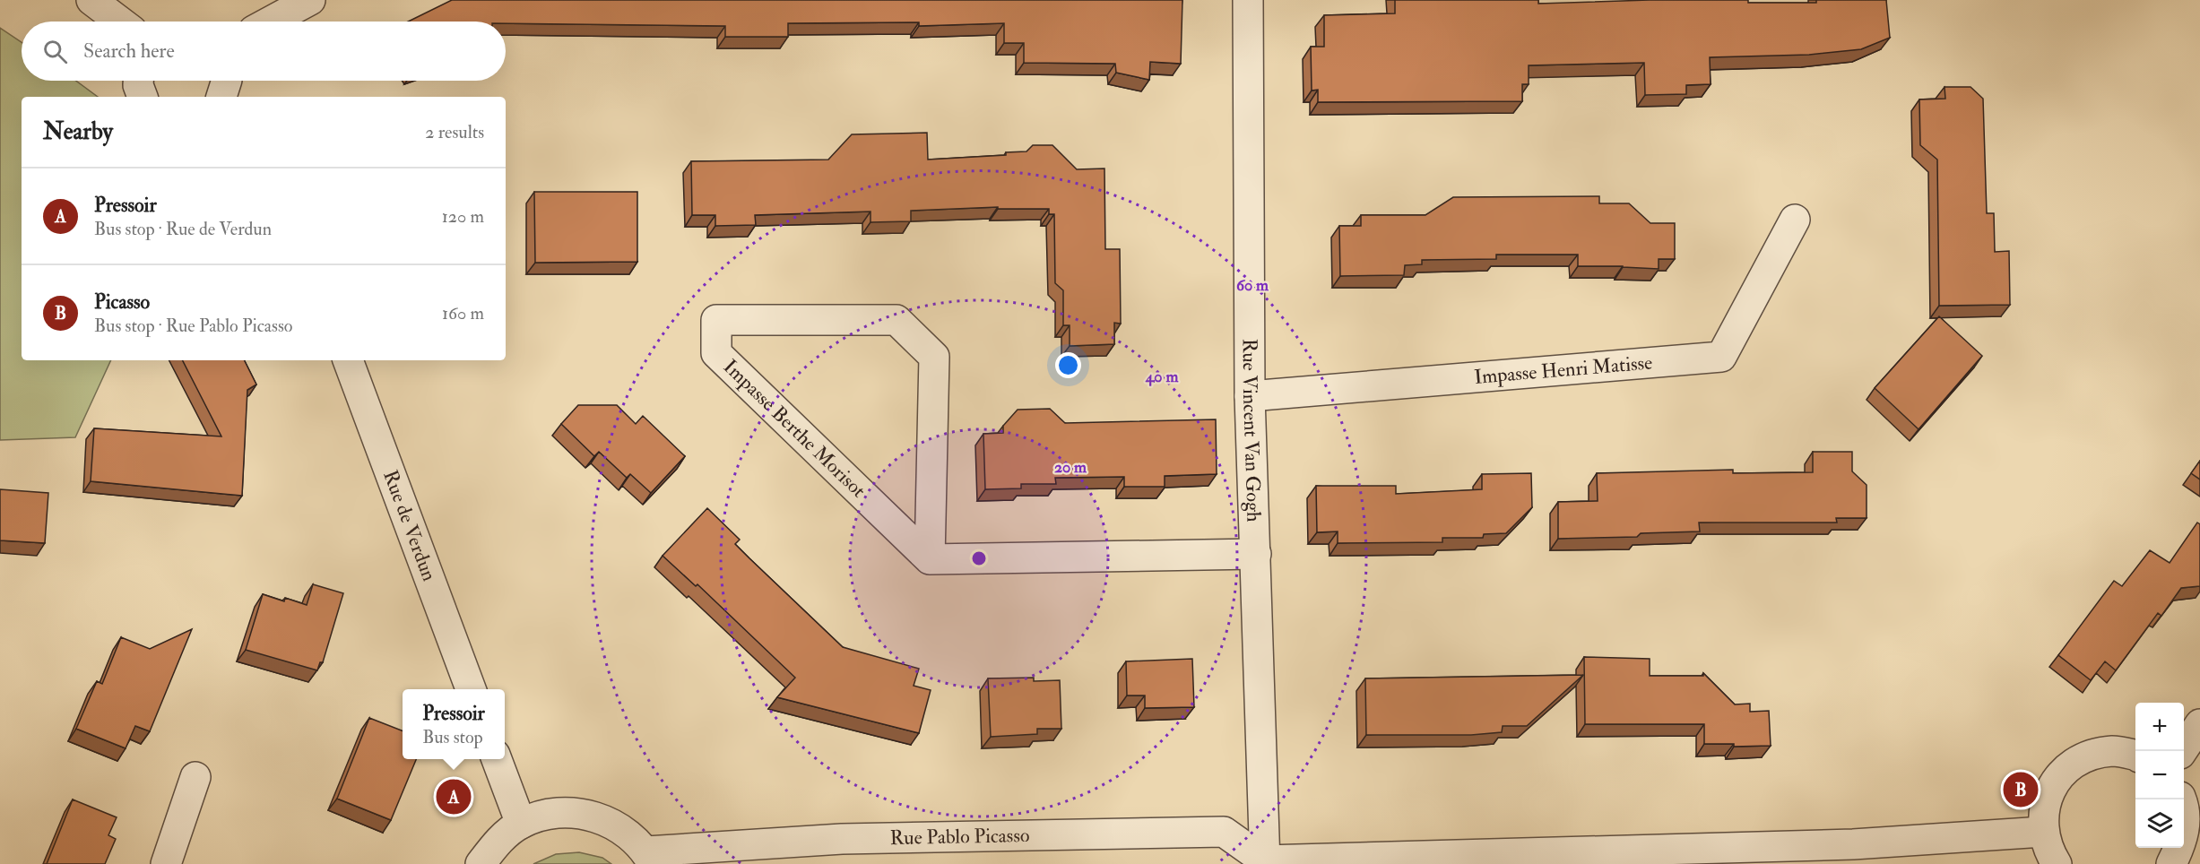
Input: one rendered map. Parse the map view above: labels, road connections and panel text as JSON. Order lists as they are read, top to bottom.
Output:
{
  "streets": {
    "street": [
      "Impasse Henri Matisse",
      "Impasse Berthe Morisot",
      "Rue Vincent Van Gogh",
      "Rue de Verdun",
      "Rue Pablo Picasso"
    ]
  },
  "crossings": [
    ["Impasse Henri Matisse", "Rue Vincent Van Gogh"],
    ["Rue Vincent Van Gogh", "Rue Pablo Picasso"]
  ],
  "page": {
    "search": "Search here",
    "heading": ["Nearby", "2 results"],
    "list": [
      {
        "mark": "A",
        "name": "Pressoir",
        "note": "Bus stop · Rue de Verdun",
        "value": "120 m"
      },
      {
        "mark": "B",
        "name": "Picasso",
        "note": "Bus stop · Rue Pablo Picasso",
        "value": "160 m"
      }
    ],
    "popup": ["Pressoir", "Bus stop"],
    "map_buttons": ["+", "−"],
    "pins": ["B", "A"]
  },
  "rings": ["60 m", "40 m", "20 m"]
}
